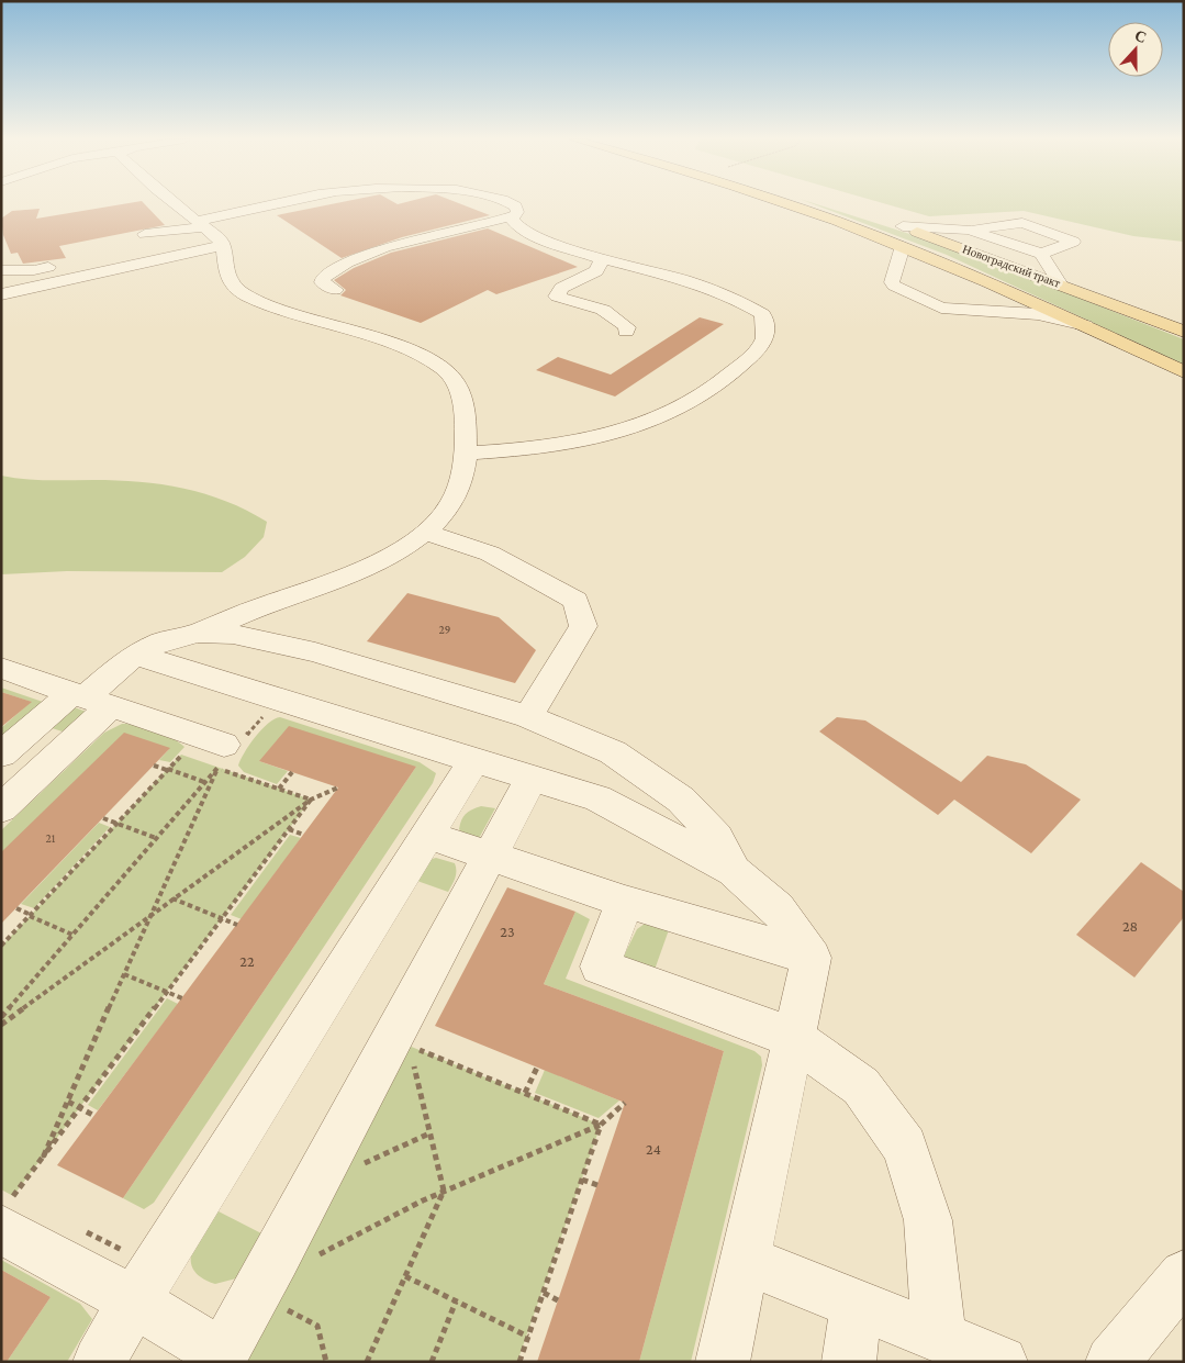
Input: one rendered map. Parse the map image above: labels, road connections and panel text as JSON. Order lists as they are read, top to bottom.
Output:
{
  "streets": {
    "main road": ["Новоградский тракт"]
  },
  "house_numbers": [
    "29",
    "21",
    "28",
    "23",
    "22",
    "24"
  ],
  "north": "top"
}
